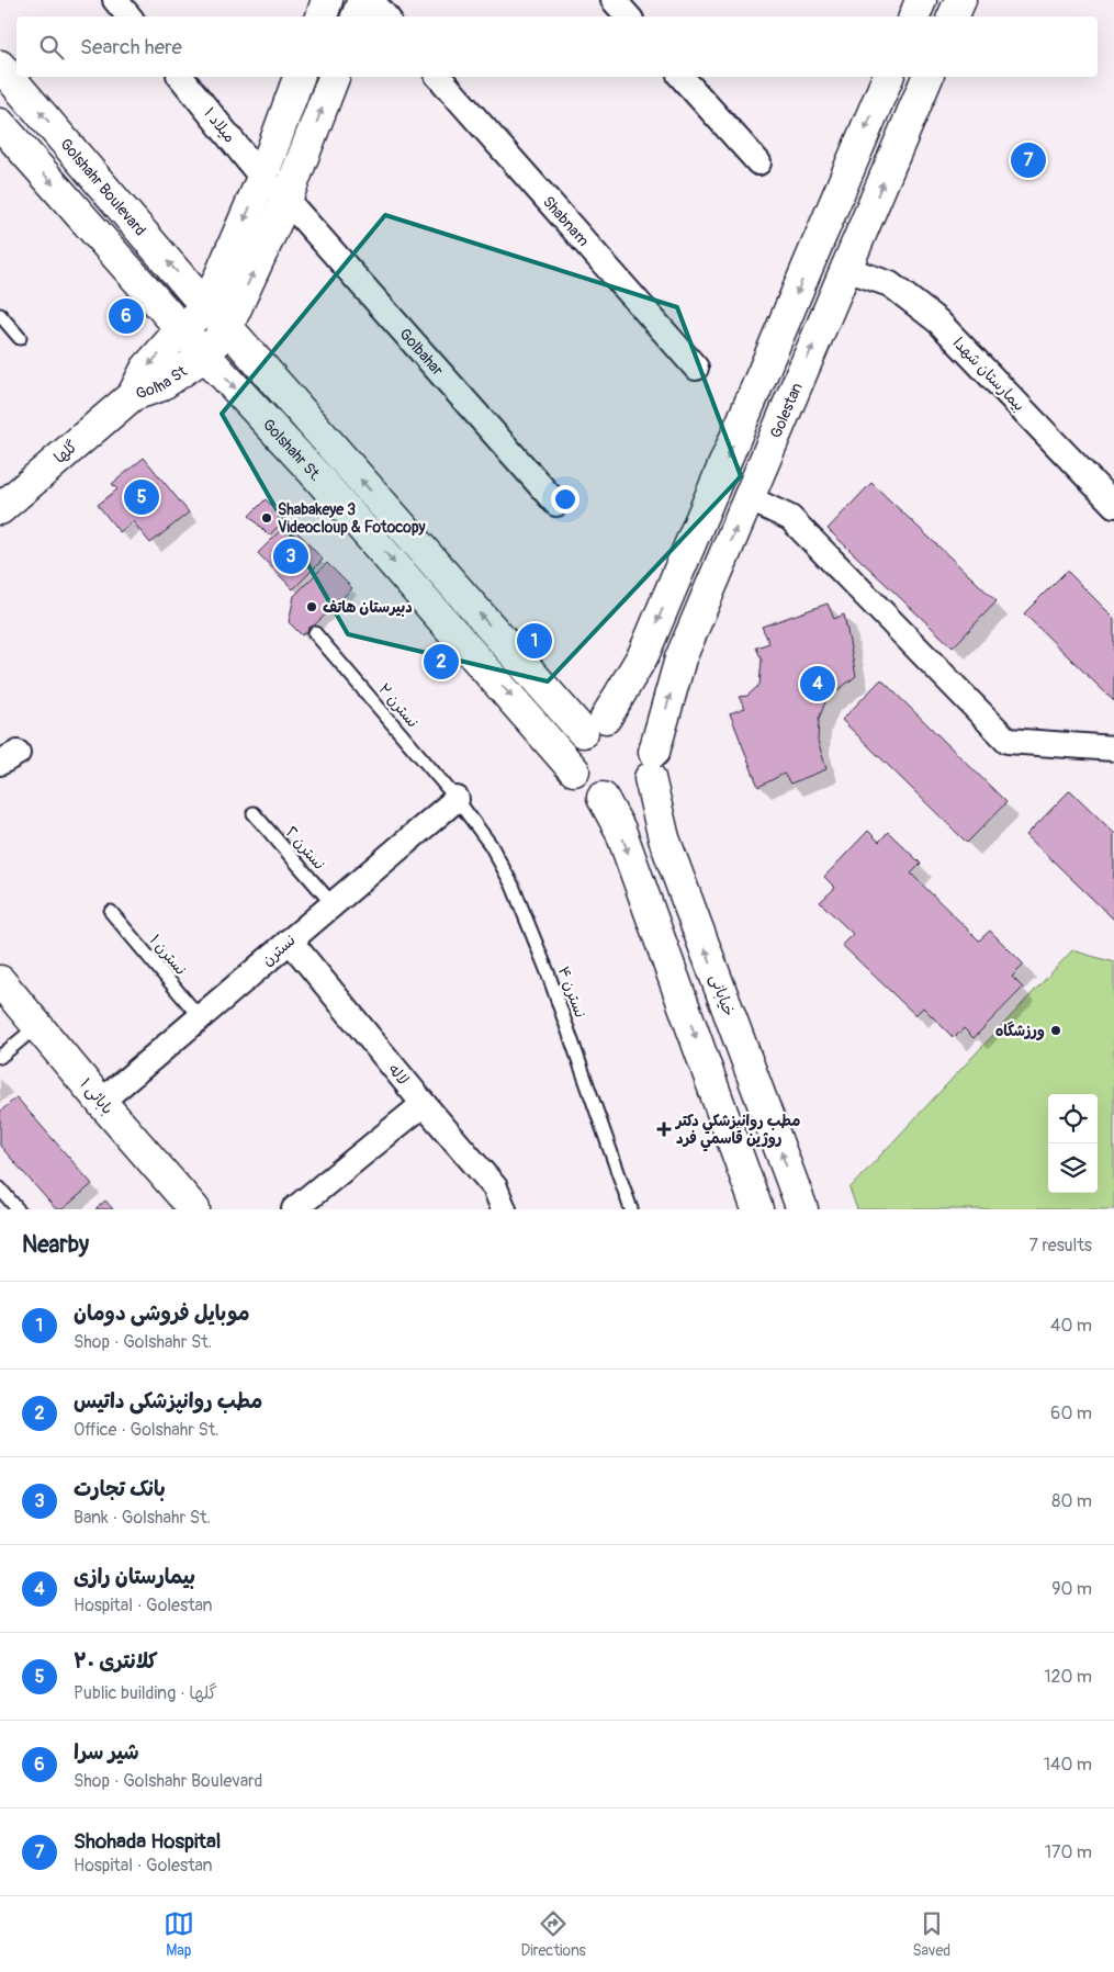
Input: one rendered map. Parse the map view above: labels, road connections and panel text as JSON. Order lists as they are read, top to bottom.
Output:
{
  "streets": {
    "main road": [
      "Golshahr Boulevard",
      "Golha St",
      "Golestan",
      "Golshahr St.",
      "گلها",
      "خیابانی",
      "بابائی ۱"
    ],
    "street": [
      "میلاد ۱",
      "Shabnam",
      "Golbahar",
      "بیمارستان شهدا",
      "نسترن",
      "لاله"
    ],
    "lane": [
      "نسترن ٣",
      "نسترن ٢",
      "نسترن ١",
      "نسترن ۴"
    ]
  },
  "crossings": [
    ["میلاد ۱", "Golbahar"],
    ["میلاد ۱", "Golha St"],
    ["Golshahr Boulevard", "Golha St"],
    ["Golshahr Boulevard", "Golshahr St."],
    ["Golbahar", "Golha St"],
    ["بیمارستان شهدا", "Golestan"],
    ["Golha St", "Golshahr St."],
    ["Golha St", "گلها"],
    ["Golestan", "Golshahr St."],
    ["Golestan", "خیابانی"],
    ["Golshahr St.", "خیابانی"],
    ["نسترن ٣", "نسترن"],
    ["نسترن ٣", "نسترن ۴"],
    ["نسترن ٢", "نسترن"],
    ["نسترن", "نسترن ١"],
    ["نسترن", "نسترن ۴"],
    ["نسترن", "لاله"],
    ["نسترن", "بابائی ۱"]
  ],
  "places": {
    "other": ["Shabakeye 3 Videocloup & Fotocopy", "دبیرستان هاتف", "ورزشگاه"],
    "health": ["مطب روانپزشكي دكتر روژين قاسمي فرد"]
  },
  "page": {
    "search": "Search here",
    "pins": [
      "7",
      "6",
      "5",
      "3",
      "1",
      "2",
      "4"
    ],
    "heading": ["Nearby", "7 results"],
    "list": [
      {
        "mark": "1",
        "name": "موبایل فروشی دومان",
        "note": "Shop · Golshahr St.",
        "value": "40 m"
      },
      {
        "mark": "2",
        "name": "مطب روانپزشکی داتیس",
        "note": "Office · Golshahr St.",
        "value": "60 m"
      },
      {
        "mark": "3",
        "name": "بانک تجارت",
        "note": "Bank · Golshahr St.",
        "value": "80 m"
      },
      {
        "mark": "4",
        "name": "بیمارستان رازی",
        "note": "Hospital · Golestan",
        "value": "90 m"
      },
      {
        "mark": "5",
        "name": "کلانتری ۲۰",
        "note": "Public building · گلها",
        "value": "120 m"
      },
      {
        "mark": "6",
        "name": "شیر سرا",
        "note": "Shop · Golshahr Boulevard",
        "value": "140 m"
      },
      {
        "mark": "7",
        "name": "Shohada Hospital",
        "note": "Hospital · Golestan",
        "value": "170 m"
      }
    ],
    "nav": ["Map", "Directions", "Saved"]
  }
}
